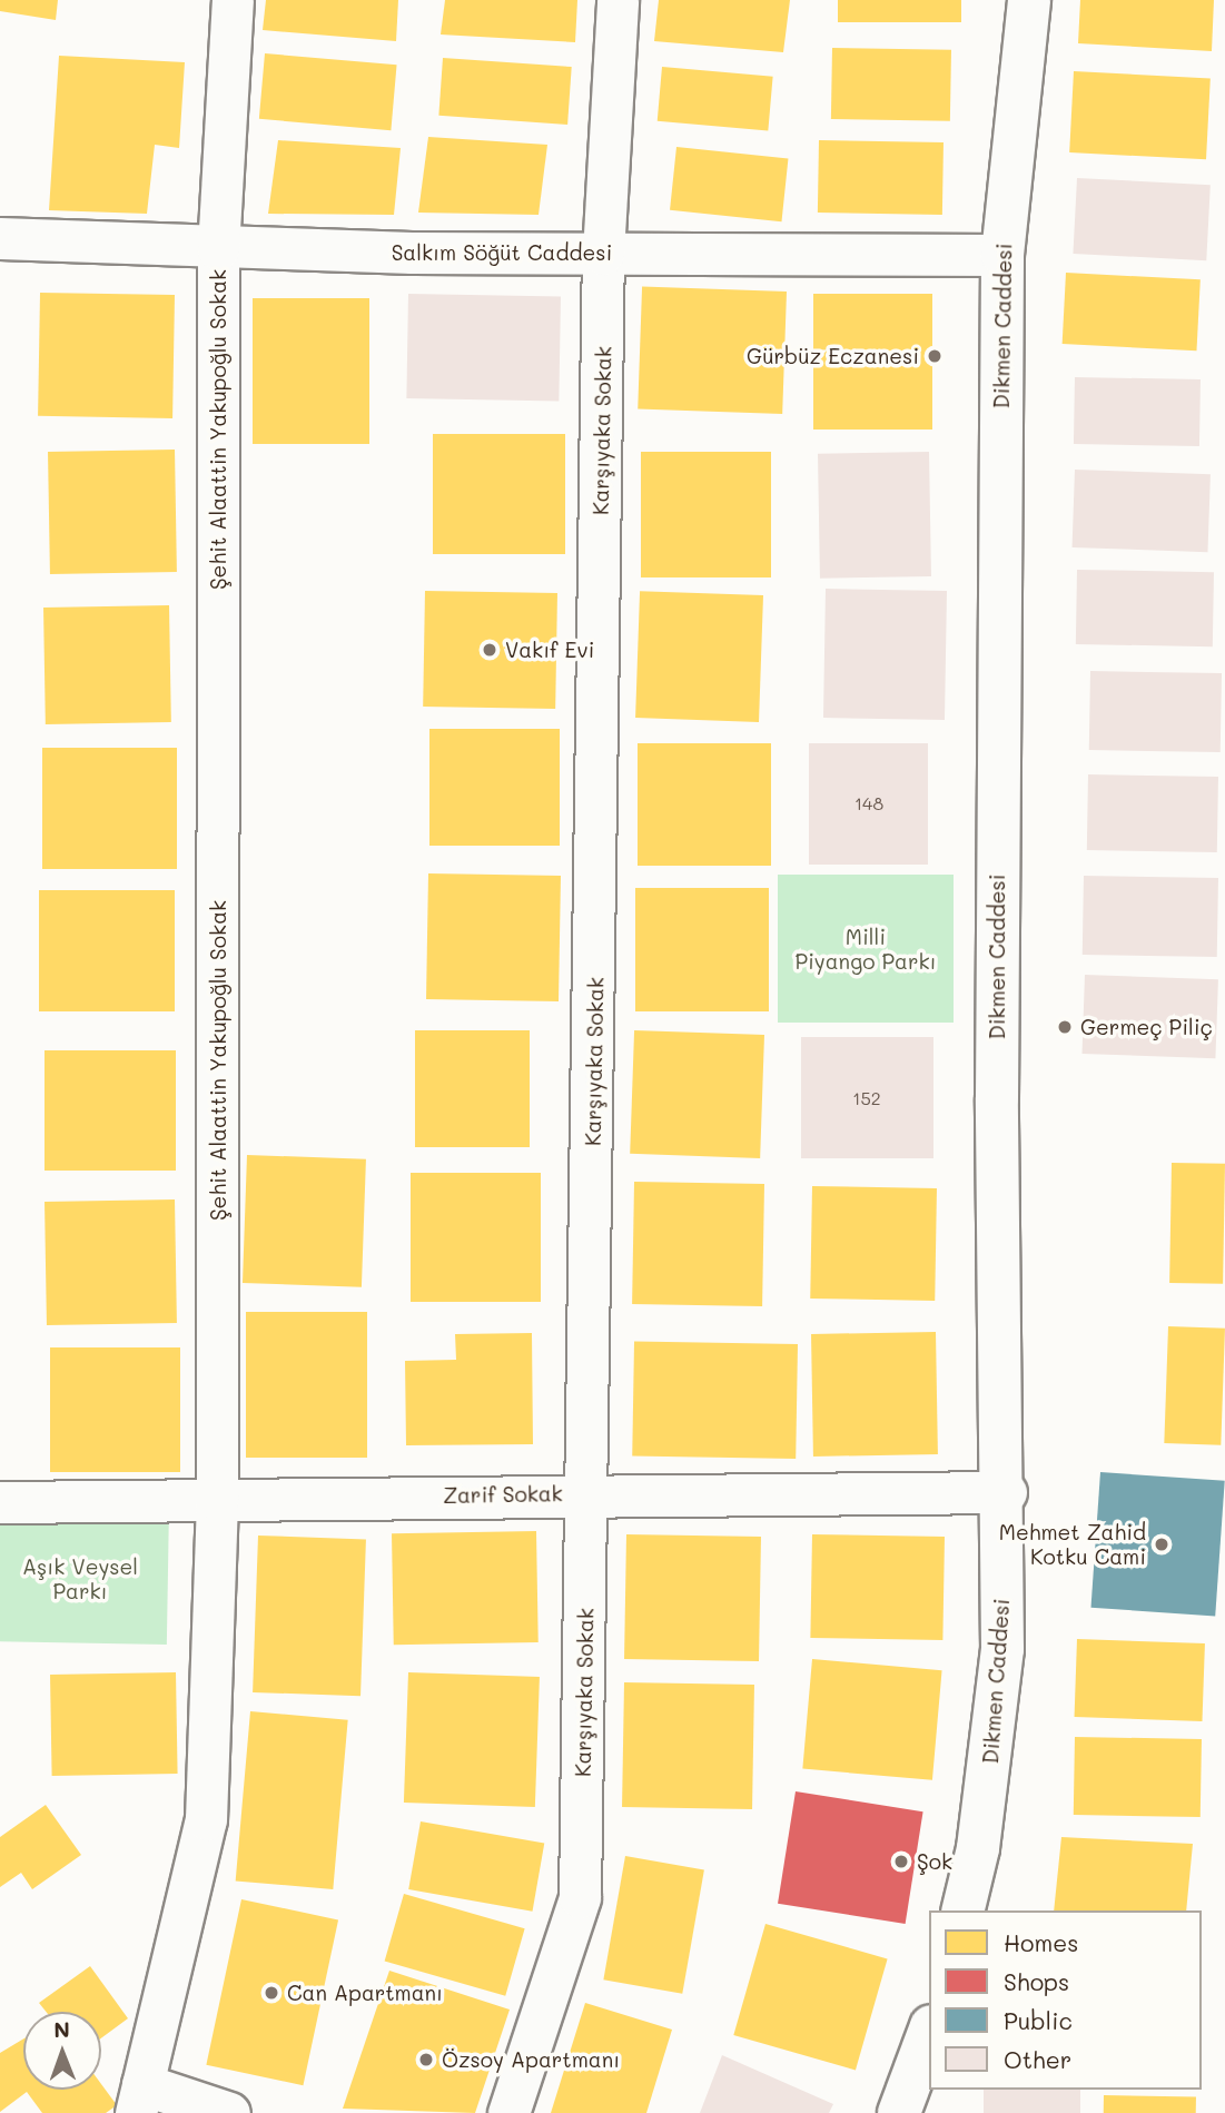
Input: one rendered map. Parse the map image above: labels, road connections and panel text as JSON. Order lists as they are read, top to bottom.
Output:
{
  "streets": {
    "main road": ["Dikmen Caddesi"],
    "street": [
      "Salkım Söğüt Caddesi",
      "Şehit Alaattin Yakupoğlu Sokak",
      "Karşıyaka Sokak",
      "Zarif Sokak"
    ]
  },
  "crossings": [
    ["Salkım Söğüt Caddesi", "Dikmen Caddesi"],
    ["Salkım Söğüt Caddesi", "Şehit Alaattin Yakupoğlu Sokak"],
    ["Salkım Söğüt Caddesi", "Karşıyaka Sokak"],
    ["Dikmen Caddesi", "Zarif Sokak"],
    ["Şehit Alaattin Yakupoğlu Sokak", "Zarif Sokak"],
    ["Karşıyaka Sokak", "Zarif Sokak"]
  ],
  "parks": ["Milli Piyango Parkı", "Aşık Veysel Parkı"],
  "places": [
    "Gürbüz Eczanesi",
    "Vakıf Evi",
    "Germeç Piliç",
    "Mehmet Zahid Kotku Cami",
    "Şok",
    "Can Apartmanı",
    "Özsoy Apartmanı"
  ],
  "house_numbers": ["148", "152"],
  "legend": [
    "Homes",
    "Shops",
    "Public",
    "Other"
  ],
  "north": "top"
}
